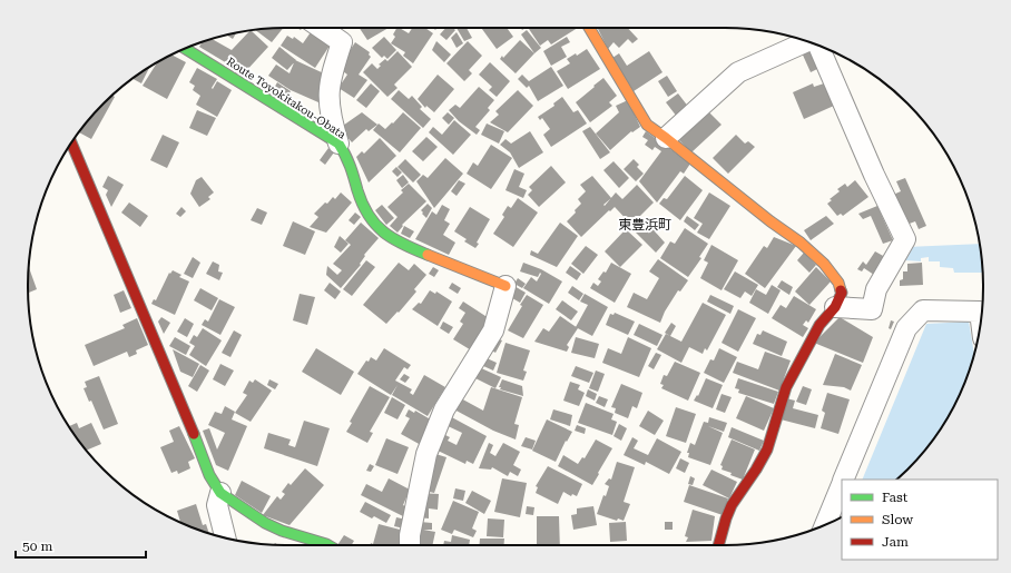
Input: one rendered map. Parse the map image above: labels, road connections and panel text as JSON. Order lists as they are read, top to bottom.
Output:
{
  "streets": {
    "street": ["Route Toyokitakou-Obata"]
  },
  "districts": ["東豊浜町"],
  "legend": ["Fast", "Slow", "Jam"],
  "scale_bar": "50 m"
}
